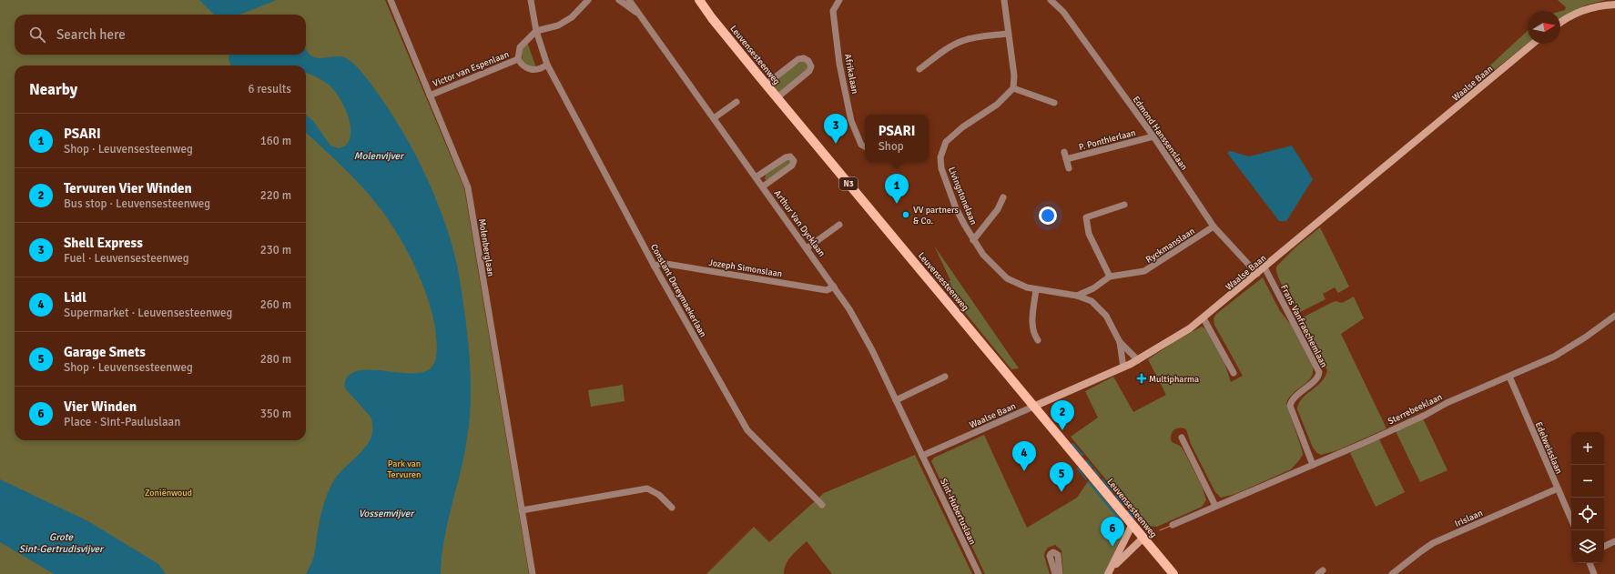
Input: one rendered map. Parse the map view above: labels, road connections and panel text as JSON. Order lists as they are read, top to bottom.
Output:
{
  "streets": {
    "main road": ["Leuvensesteenweg", "N3"],
    "street": [
      "Victor van Espenlaan",
      "Afrikalaan",
      "Waalse Baan",
      "Edmond Hanssenslaan",
      "P. Ponthierlaan",
      "Livingstonelaan",
      "Arthur Van Dycklaan",
      "Ryckmanslaan",
      "Molenberglaan",
      "Jozeph Simonslaan",
      "Constant Dereymaekerlaan",
      "Frans Vanfraechemlaan",
      "Sterrebeeklaan",
      "Edelweisslaan",
      "Sint-Hubertuslaan",
      "Irislaan"
    ]
  },
  "crossings": [
    ["Leuvensesteenweg", "Waalse Baan"],
    ["Victor van Espenlaan", "Molenberglaan"],
    ["Waalse Baan", "Edmond Hanssenslaan"],
    ["Waalse Baan", "Livingstonelaan"],
    ["Waalse Baan", "Arthur Van Dycklaan"],
    ["Waalse Baan", "Frans Vanfraechemlaan"],
    ["Waalse Baan", "Sint-Hubertuslaan"],
    ["Edmond Hanssenslaan", "P. Ponthierlaan"],
    ["Edmond Hanssenslaan", "Ryckmanslaan"],
    ["Livingstonelaan", "Ryckmanslaan"],
    ["Arthur Van Dycklaan", "Jozeph Simonslaan"],
    ["Arthur Van Dycklaan", "Sint-Hubertuslaan"],
    ["Jozeph Simonslaan", "Constant Dereymaekerlaan"],
    ["Frans Vanfraechemlaan", "Sterrebeeklaan"],
    ["Sterrebeeklaan", "Edelweisslaan"],
    ["Edelweisslaan", "Irislaan"]
  ],
  "water": ["Molenvijver", "Vossemvijver", "Grote Sint-Gertrudisvijver"],
  "parks": ["Park van Tervuren", "Zoniënwoud"],
  "places": {
    "other": ["VV partners & Co."],
    "health": ["Multipharma"]
  },
  "north": "right",
  "page": {
    "search": "Search here",
    "heading": ["Nearby", "6 results"],
    "list": [
      {
        "mark": "1",
        "name": "PSARI",
        "note": "Shop · Leuvensesteenweg",
        "value": "160 m"
      },
      {
        "mark": "2",
        "name": "Tervuren Vier Winden",
        "note": "Bus stop · Leuvensesteenweg",
        "value": "220 m"
      },
      {
        "mark": "3",
        "name": "Shell Express",
        "note": "Fuel · Leuvensesteenweg",
        "value": "230 m"
      },
      {
        "mark": "4",
        "name": "Lidl",
        "note": "Supermarket · Leuvensesteenweg",
        "value": "260 m"
      },
      {
        "mark": "5",
        "name": "Garage Smets",
        "note": "Shop · Leuvensesteenweg",
        "value": "280 m"
      },
      {
        "mark": "6",
        "name": "Vier Winden",
        "note": "Place · Sint-Pauluslaan",
        "value": "350 m"
      }
    ],
    "pins": [
      "3",
      "1",
      "2",
      "4",
      "5",
      "6"
    ],
    "popup": ["PSARI", "Shop"],
    "map_buttons": ["+", "−"]
  }
}
